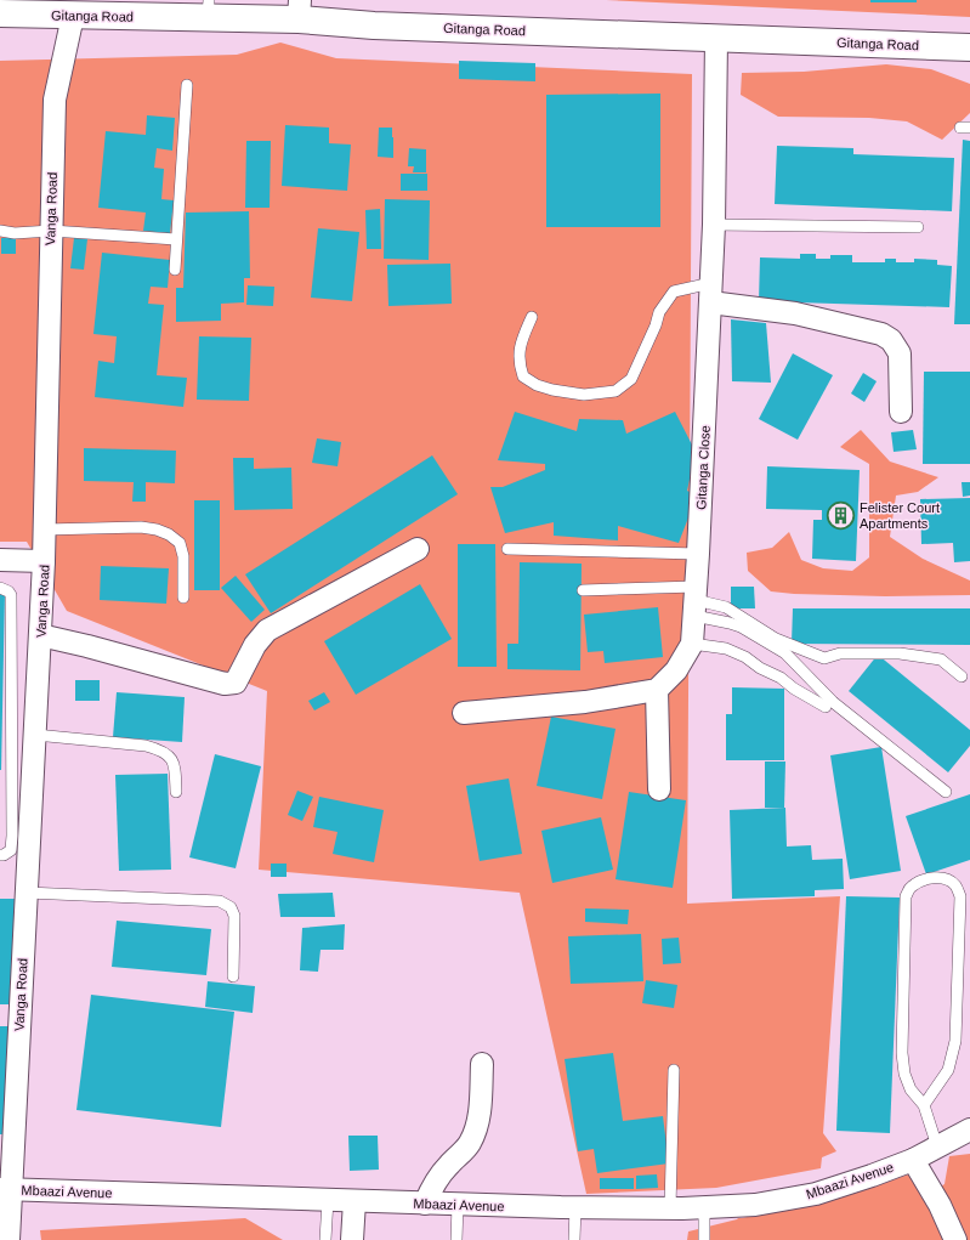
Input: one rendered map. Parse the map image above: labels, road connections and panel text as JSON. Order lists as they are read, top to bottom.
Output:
{
  "streets": {
    "main road": ["Gitanga Road"],
    "street": ["Vanga Road", "Gitanga Close", "Mbaazi Avenue"]
  },
  "crossings": [
    ["Gitanga Road", "Vanga Road"],
    ["Gitanga Road", "Gitanga Close"],
    ["Vanga Road", "Mbaazi Avenue"]
  ],
  "places": {
    "building": ["Felister Court Apartments"]
  }
}
